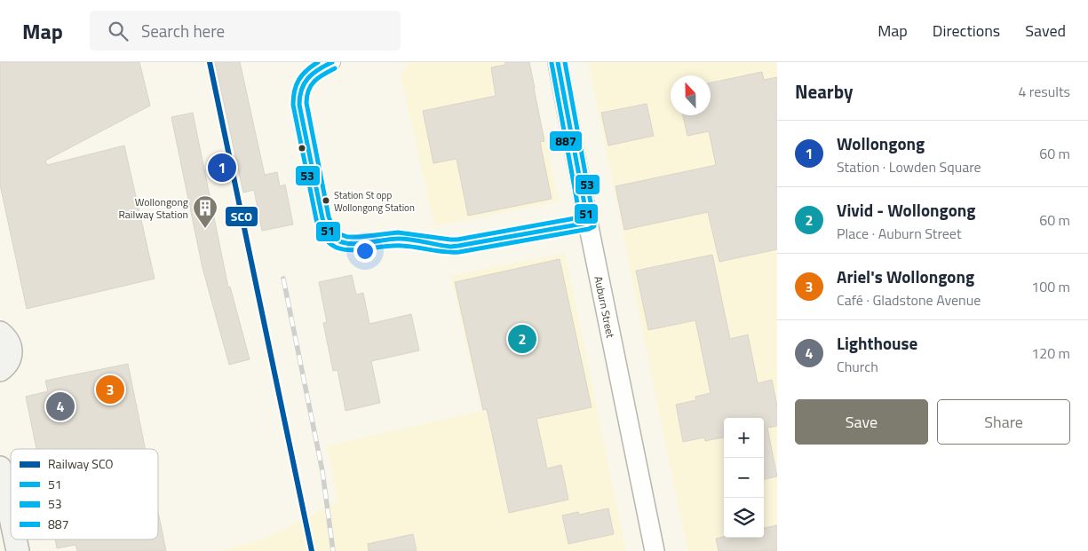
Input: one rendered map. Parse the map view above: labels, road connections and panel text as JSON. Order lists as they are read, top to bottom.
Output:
{
  "streets": {
    "street": ["Auburn Street"]
  },
  "places": {
    "other": ["Station St opp Wollongong Station"],
    "building": ["Wollongong Railway Station"]
  },
  "lines": [
    "rail line SCO",
    "transit line 51",
    "transit line 53",
    "transit line 887"
  ],
  "legend": [
    "Railway SCO",
    "51",
    "53",
    "887"
  ],
  "north": "top",
  "page": {
    "header": "Map",
    "search": "Search here",
    "nav": ["Map", "Directions", "Saved"],
    "heading": ["Nearby", "4 results"],
    "list": [
      {
        "mark": "1",
        "name": "Wollongong",
        "note": "Station · Lowden Square",
        "value": "60 m"
      },
      {
        "mark": "2",
        "name": "Vivid - Wollongong",
        "note": "Place · Auburn Street",
        "value": "60 m"
      },
      {
        "mark": "3",
        "name": "Ariel's Wollongong",
        "note": "Café · Gladstone Avenue",
        "value": "100 m"
      },
      {
        "mark": "4",
        "name": "Lighthouse",
        "note": "Church",
        "value": "120 m"
      }
    ],
    "pins": [
      "1",
      "2",
      "3",
      "4"
    ],
    "buttons": ["Save", "Share"],
    "map_buttons": ["+", "−"]
  }
}
